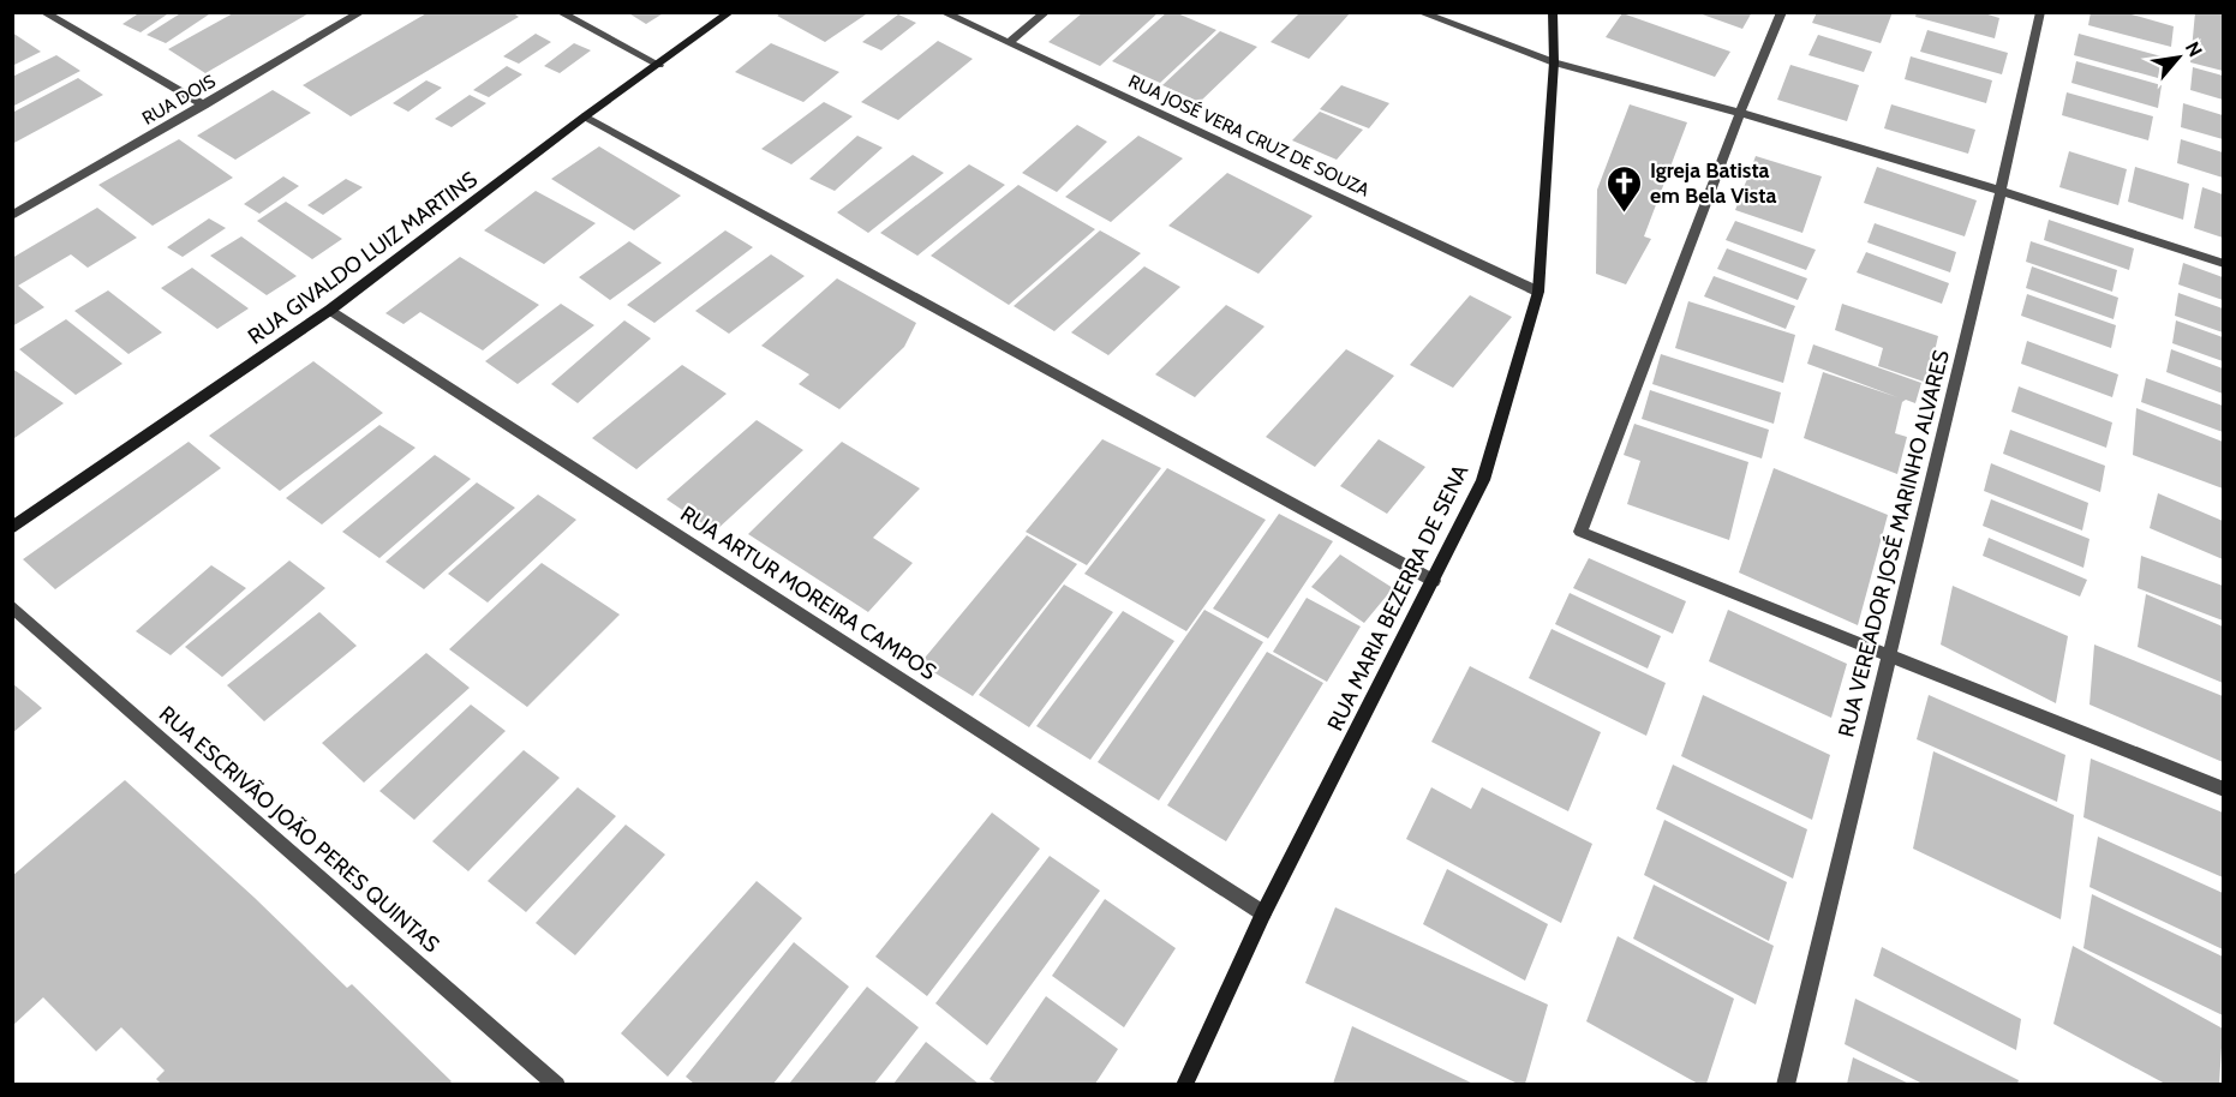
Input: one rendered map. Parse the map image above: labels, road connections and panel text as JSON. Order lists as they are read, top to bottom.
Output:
{
  "streets": {
    "street": [
      "RUA DOIS",
      "RUA JOSÉ VERA CRUZ DE SOUZA",
      "RUA GIVALDO LUIZ MARTINS",
      "RUA VEREADOR JOSÉ MARINHO ALVARES",
      "RUA ARTUR MOREIRA CAMPOS",
      "RUA MARIA BEZERRA DE SENA",
      "RUA ESCRIVÃO JOÃO PERES QUINTAS"
    ]
  },
  "crossings": [
    ["RUA JOSÉ VERA CRUZ DE SOUZA", "RUA MARIA BEZERRA DE SENA"],
    ["RUA GIVALDO LUIZ MARTINS", "RUA ARTUR MOREIRA CAMPOS"],
    ["RUA ARTUR MOREIRA CAMPOS", "RUA MARIA BEZERRA DE SENA"]
  ],
  "places": {
    "church": ["Igreja Batista em Bela Vista"]
  },
  "north": "top right"
}
